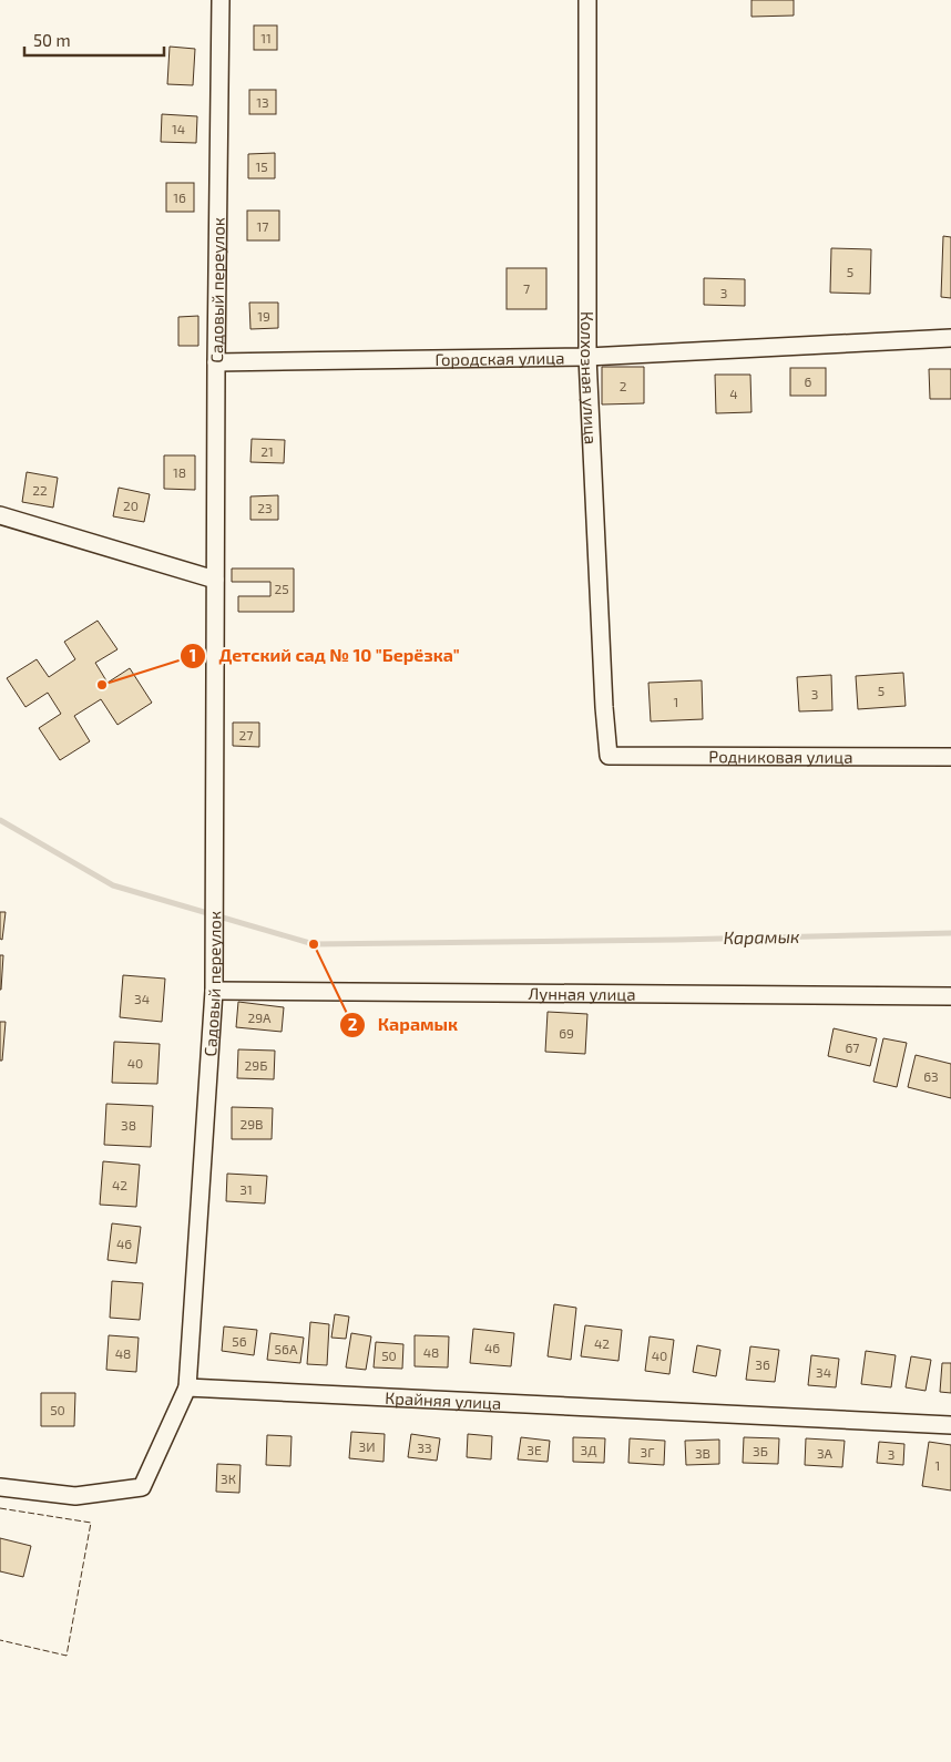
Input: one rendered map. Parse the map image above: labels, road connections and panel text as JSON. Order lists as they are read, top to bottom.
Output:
{
  "streets": {
    "street": [
      "Садовый переулок",
      "Городская улица",
      "Колхозная улица",
      "Родниковая улица",
      "Лунная улица",
      "Крайняя улица"
    ]
  },
  "crossings": [
    ["Садовый переулок", "Городская улица"],
    ["Садовый переулок", "Лунная улица"],
    ["Садовый переулок", "Крайняя улица"],
    ["Городская улица", "Колхозная улица"],
    ["Колхозная улица", "Родниковая улица"]
  ],
  "water": ["Карамык"],
  "places": ["Детский сад № 10 \"Берёзка\"", "Карамык"],
  "house_numbers": [
    "11",
    "13",
    "14",
    "15",
    "16",
    "17",
    "5",
    "7",
    "3",
    "19",
    "6",
    "2",
    "4",
    "21",
    "18",
    "22",
    "20",
    "23",
    "25",
    "5",
    "3",
    "1",
    "27",
    "34",
    "29А",
    "69",
    "67",
    "40",
    "29Б",
    "63",
    "29В",
    "38",
    "42",
    "31",
    "46",
    "56",
    "42",
    "46",
    "56А",
    "48",
    "48",
    "50",
    "40",
    "36",
    "34",
    "50",
    "3И",
    "3З",
    "3Е",
    "3Д",
    "3Б",
    "3Г",
    "3В",
    "3А",
    "3",
    "1",
    "3К"
  ],
  "scale_bar": "50 m"
}
